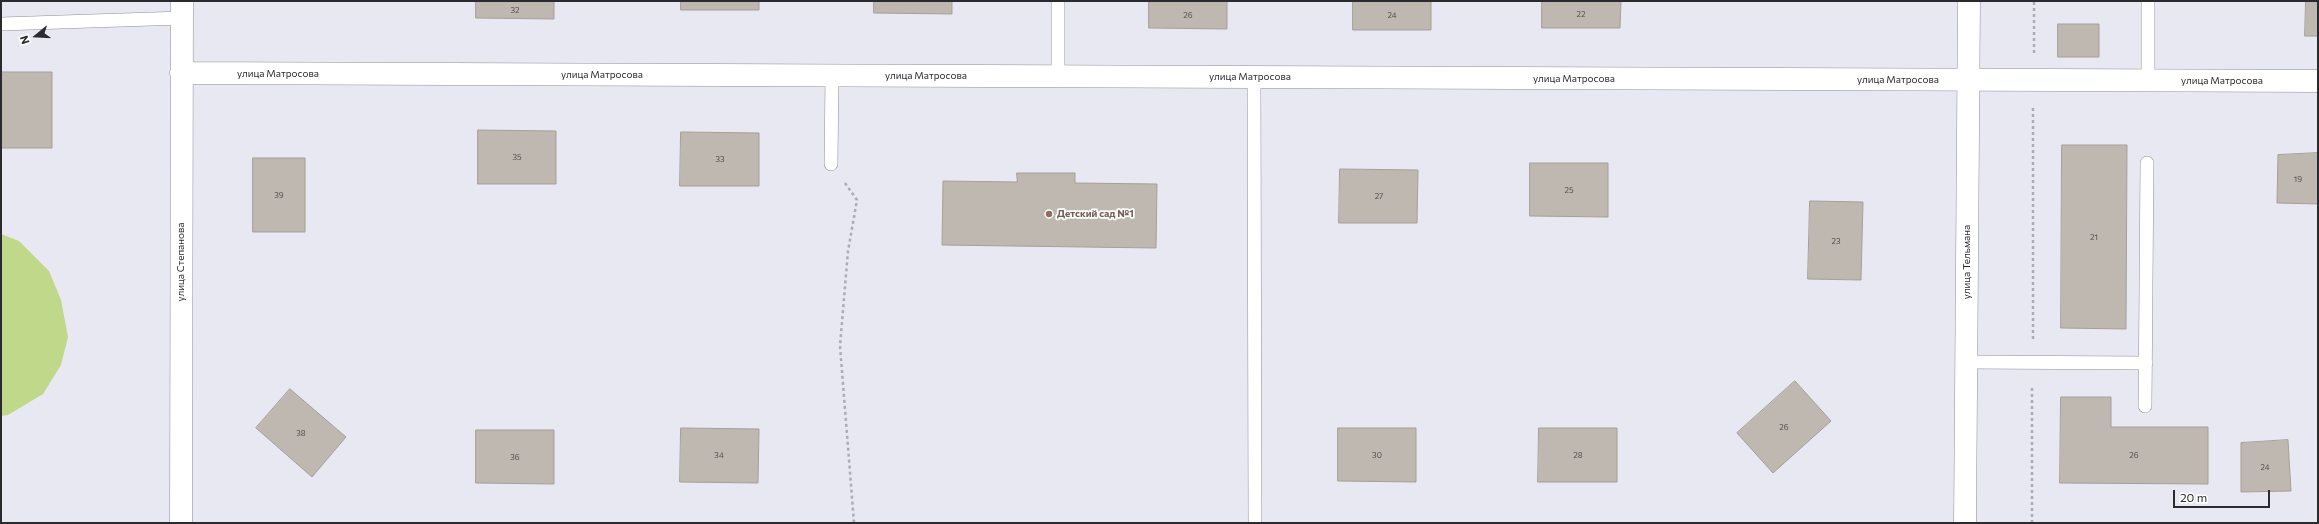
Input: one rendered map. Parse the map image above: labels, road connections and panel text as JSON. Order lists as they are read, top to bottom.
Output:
{
  "streets": {
    "street": ["улица Матросова", "улица Степанова", "улица Тельмана"]
  },
  "crossings": [
    ["улица Матросова", "улица Степанова"],
    ["улица Матросова", "улица Тельмана"]
  ],
  "places": ["Детский сад №1"],
  "house_numbers": [
    "32",
    "22",
    "26",
    "24",
    "35",
    "33",
    "19",
    "25",
    "39",
    "27",
    "21",
    "23",
    "26",
    "38",
    "34",
    "30",
    "28",
    "26",
    "36",
    "24"
  ],
  "scale_bar": "20 m",
  "north": "left"
}
